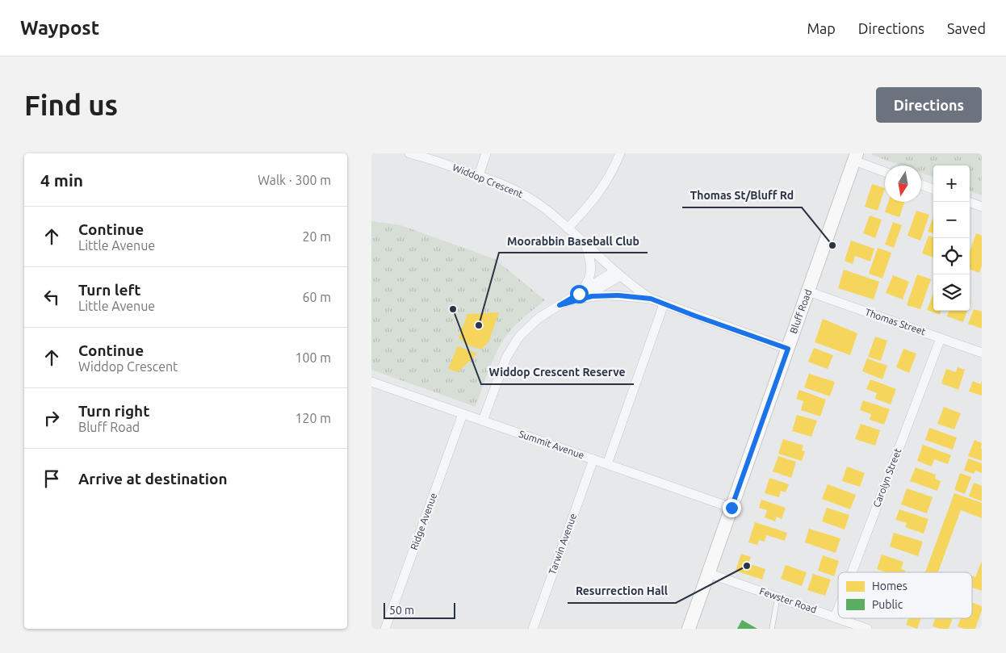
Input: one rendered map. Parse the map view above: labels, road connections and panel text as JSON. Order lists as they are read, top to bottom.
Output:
{
  "streets": {
    "main road": ["Bluff Road"],
    "street": [
      "Widdop Crescent",
      "Thomas Street",
      "Summit Avenue",
      "Carolyn Street",
      "Ridge Avenue",
      "Tarwin Avenue",
      "Fewster Road"
    ]
  },
  "crossings": [
    ["Widdop Crescent", "Bluff Road"],
    ["Bluff Road", "Thomas Street"],
    ["Bluff Road", "Summit Avenue"],
    ["Bluff Road", "Fewster Road"],
    ["Thomas Street", "Carolyn Street"],
    ["Summit Avenue", "Ridge Avenue"],
    ["Summit Avenue", "Tarwin Avenue"],
    ["Carolyn Street", "Fewster Road"]
  ],
  "places": [
    "Thomas St/Bluff Rd",
    "Widdop Crescent Reserve",
    "Moorabbin Baseball Club",
    "Resurrection Hall"
  ],
  "legend": ["Homes", "Public"],
  "scale_bar": "50 m",
  "north": "bottom",
  "page": {
    "header": "Waypost",
    "nav": ["Map", "Directions", "Saved"],
    "buttons": "Directions",
    "title": "Find us",
    "heading": ["4 min", "Walk · 300 m"],
    "map_buttons": ["+", "−"],
    "list": [
      ["Continue", "Little Avenue", "20 m"],
      ["Turn left", "Little Avenue", "60 m"],
      ["Continue", "Widdop Crescent", "100 m"],
      ["Turn right", "Bluff Road", "120 m"],
      "Arrive at destination"
    ],
    "scale": "50 m"
  }
}
